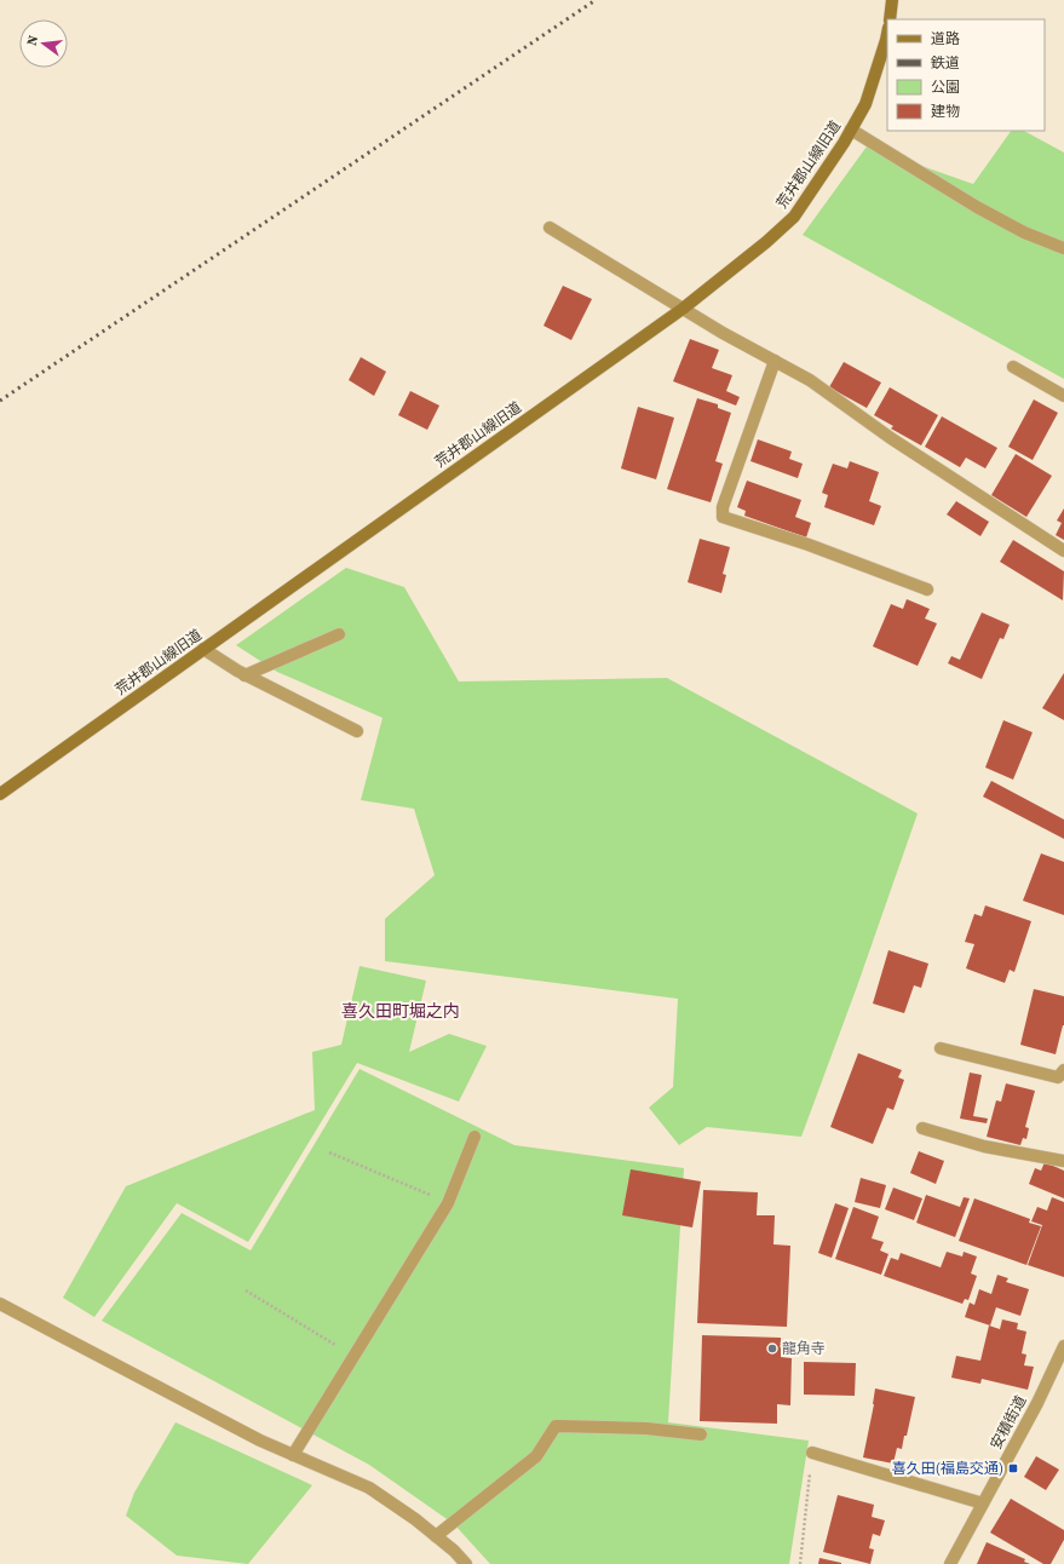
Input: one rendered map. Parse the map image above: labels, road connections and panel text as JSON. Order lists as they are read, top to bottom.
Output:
{
  "streets": {
    "street": ["荒井郡山線旧道", "安積街道"]
  },
  "districts": ["喜久田町堀之内"],
  "places": {
    "other": ["龍角寺"],
    "transit": ["喜久田(福島交通)"]
  },
  "legend": [
    "道路",
    "鉄道",
    "公園",
    "建物"
  ],
  "north": "left"
}
